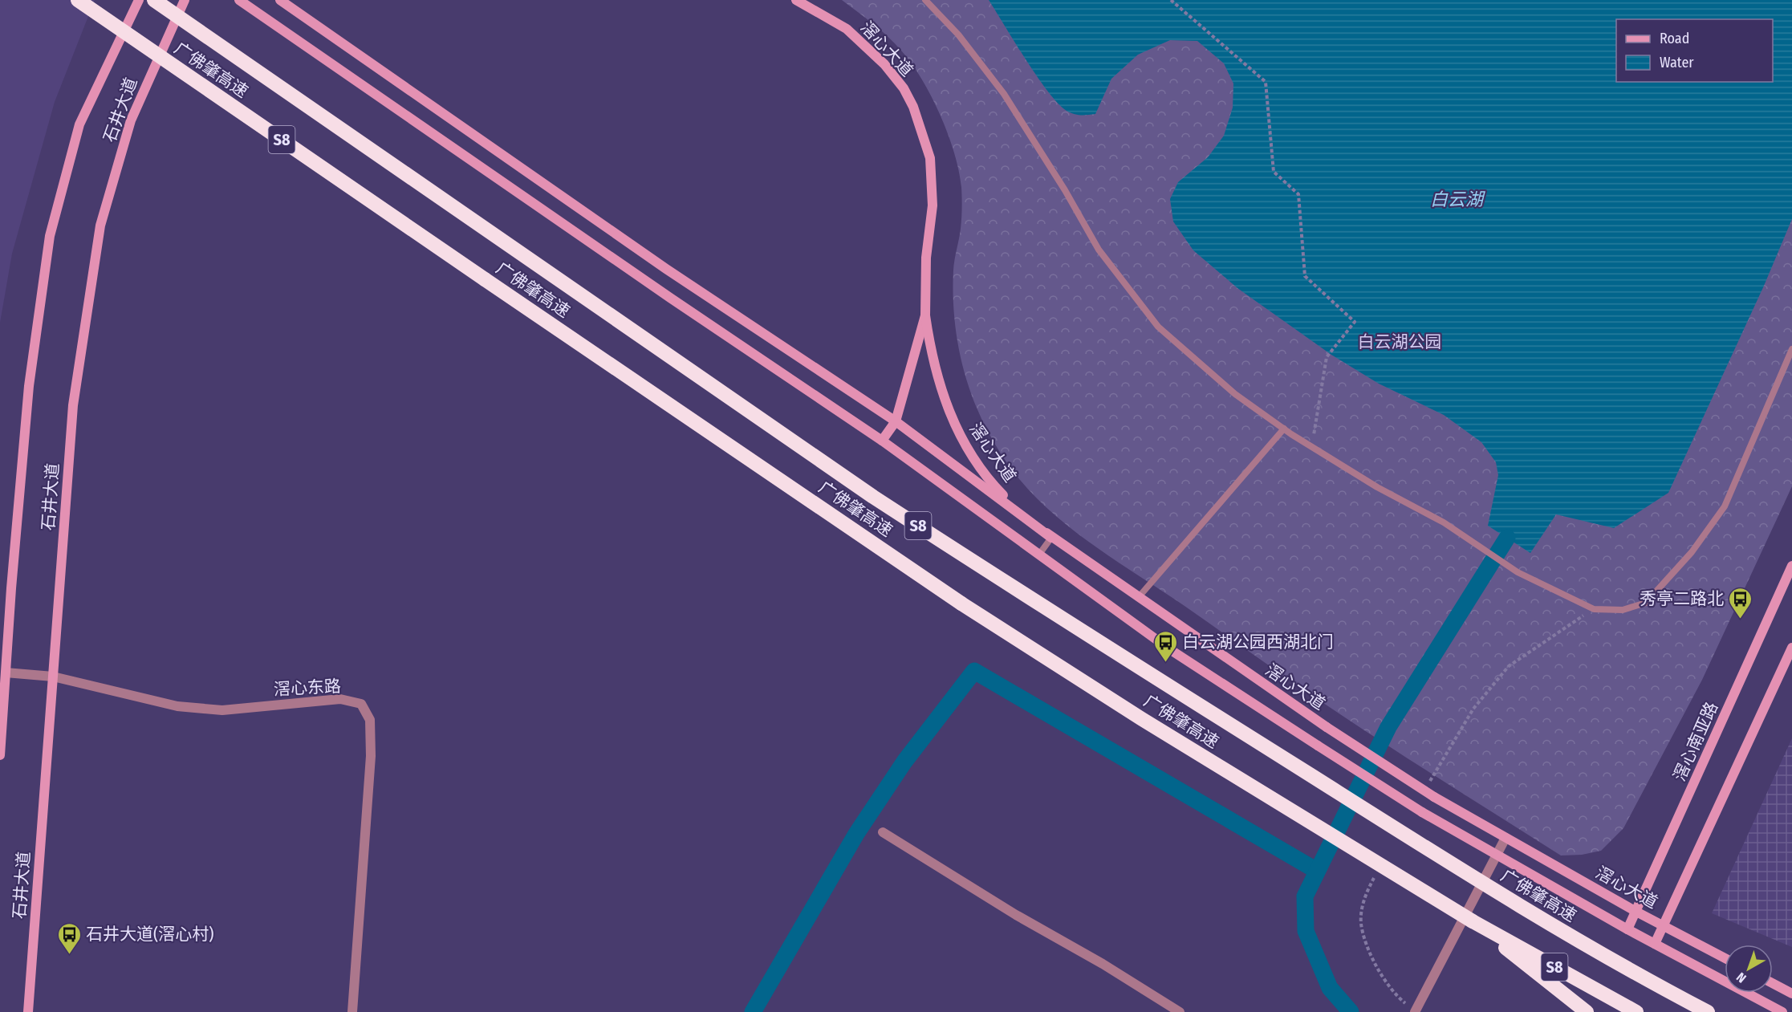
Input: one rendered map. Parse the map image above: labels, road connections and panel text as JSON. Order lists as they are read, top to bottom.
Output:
{
  "streets": {
    "highway": ["广佛肇高速", "S8"],
    "street": [
      "滘心大道",
      "石井大道",
      "滘心东路",
      "滘心南亚路"
    ]
  },
  "crossings": [
    ["滘心大道", "滘心南亚路"],
    ["石井大道", "滘心东路"]
  ],
  "water": ["白云湖"],
  "parks": ["白云湖公园"],
  "places": {
    "bus stop": ["秀亭二路北", "白云湖公园西湖北门", "石井大道(滘心村)"]
  },
  "legend": ["Road", "Water"],
  "north": "bottom left"
}
